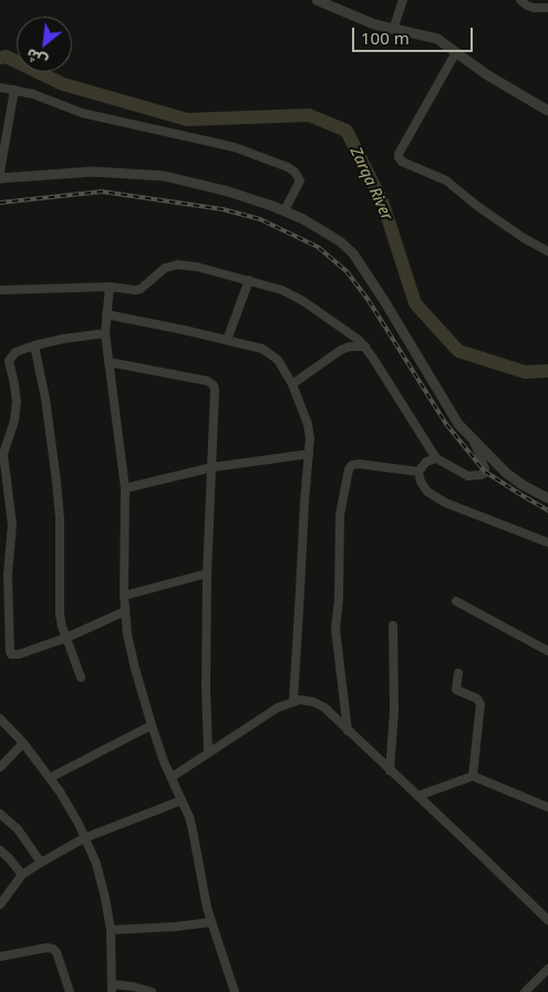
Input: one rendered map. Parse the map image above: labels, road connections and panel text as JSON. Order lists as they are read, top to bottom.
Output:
{
  "water": ["Zarqa River"],
  "scale_bar": "100 m",
  "north": "bottom left"
}
